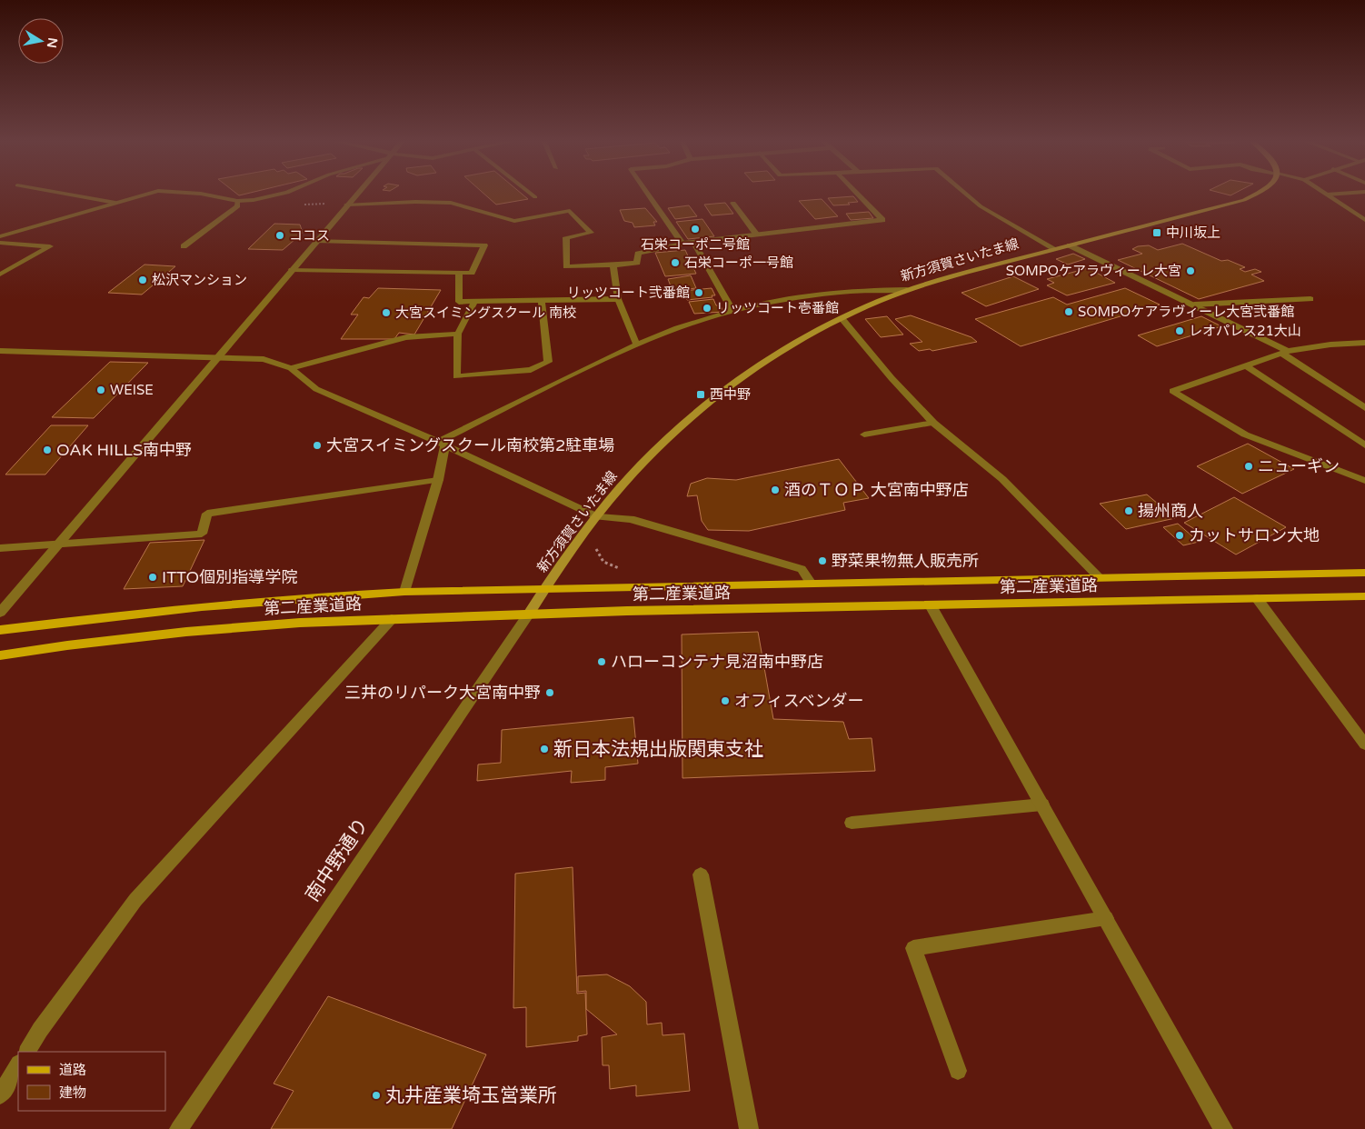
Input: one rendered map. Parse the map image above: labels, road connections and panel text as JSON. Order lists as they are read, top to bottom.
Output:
{
  "streets": {
    "main road": ["新方須賀さいたま線", "第二産業道路"],
    "street": ["南中野通り"]
  },
  "crossings": [
    ["新方須賀さいたま線", "第二産業道路"],
    ["新方須賀さいたま線", "南中野通り"],
    ["第二産業道路", "南中野通り"]
  ],
  "places": {
    "other": [
      "石栄コーポ二号館",
      "ココス",
      "石栄コーポ一号館",
      "SOMPOケアラヴィーレ大宮",
      "松沢マンション",
      "リッツコート弐番館",
      "リッツコート壱番館",
      "SOMPOケアラヴィーレ大宮弐番館",
      "大宮スイミングスクール 南校",
      "レオパレス21大山",
      "WEISE",
      "大宮スイミングスクール南校第2駐車場",
      "OAK HILLS南中野",
      "ニューギン",
      "酒のＴＯＰ 大宮南中野店",
      "揚州商人",
      "カットサロン大地",
      "野菜果物無人販売所",
      "ITTO個別指導学院",
      "ハローコンテナ見沼南中野店",
      "三井のリパーク大宮南中野",
      "オフィスベンダー",
      "新日本法規出版関東支社",
      "丸井産業埼玉営業所"
    ],
    "transit": ["中川坂上", "西中野"]
  },
  "legend": ["道路", "建物"],
  "north": "right"
}
